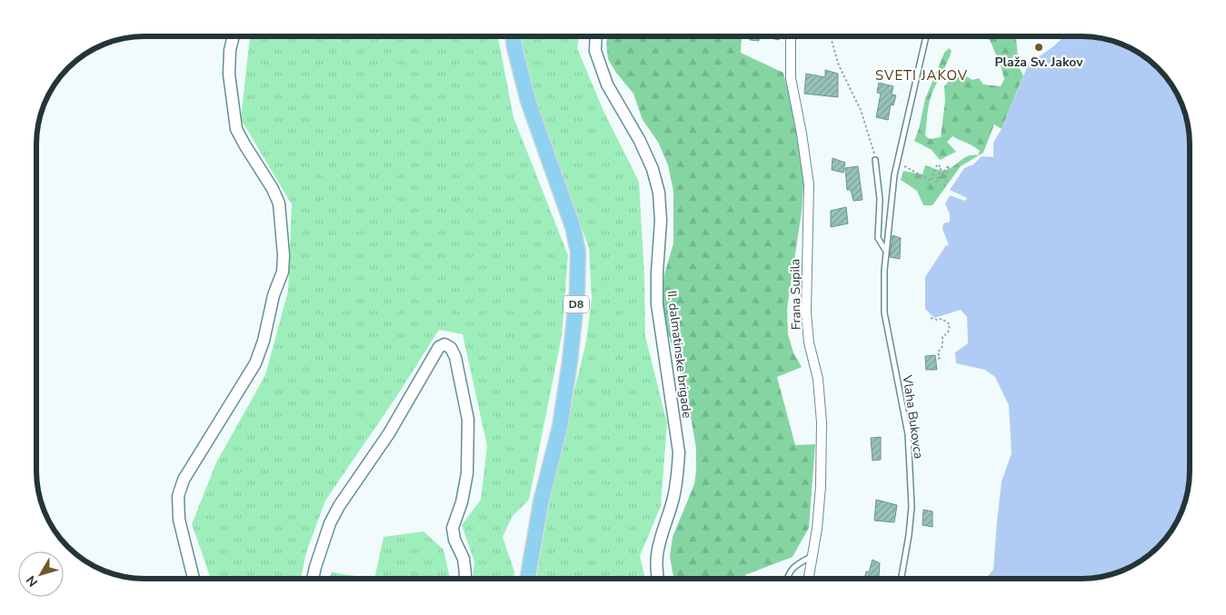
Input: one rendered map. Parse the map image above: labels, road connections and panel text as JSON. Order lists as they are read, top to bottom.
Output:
{
  "streets": {
    "main road": ["D8"],
    "street": ["Frana Supila", "II. dalmatinske brigade"],
    "lane": ["Vlaha Bukovca"]
  },
  "districts": ["SVETI JAKOV"],
  "places": ["Plaža Sv. Jakov"],
  "north": "bottom left"
}
